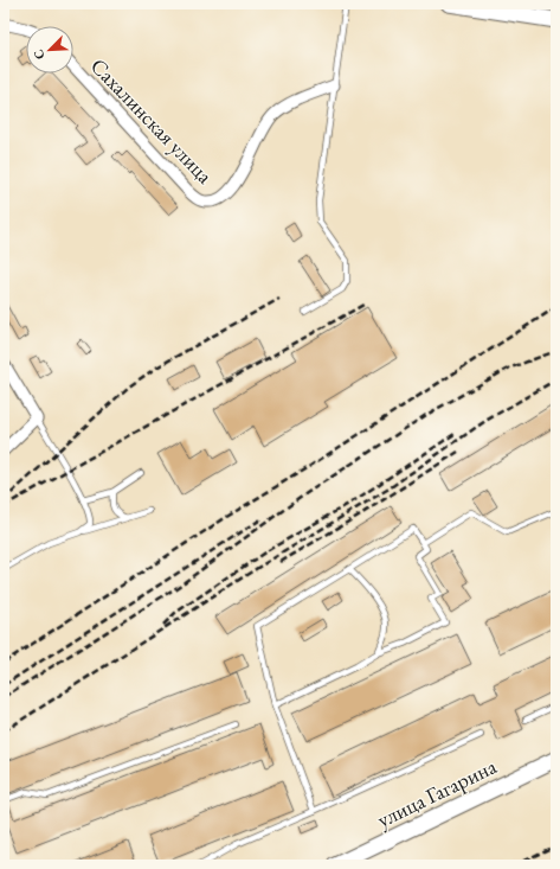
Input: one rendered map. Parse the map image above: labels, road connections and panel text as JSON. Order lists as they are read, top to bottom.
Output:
{
  "streets": {
    "street": ["Сахалинская улица", "улица Гагарина"]
  },
  "north": "bottom left"
}
